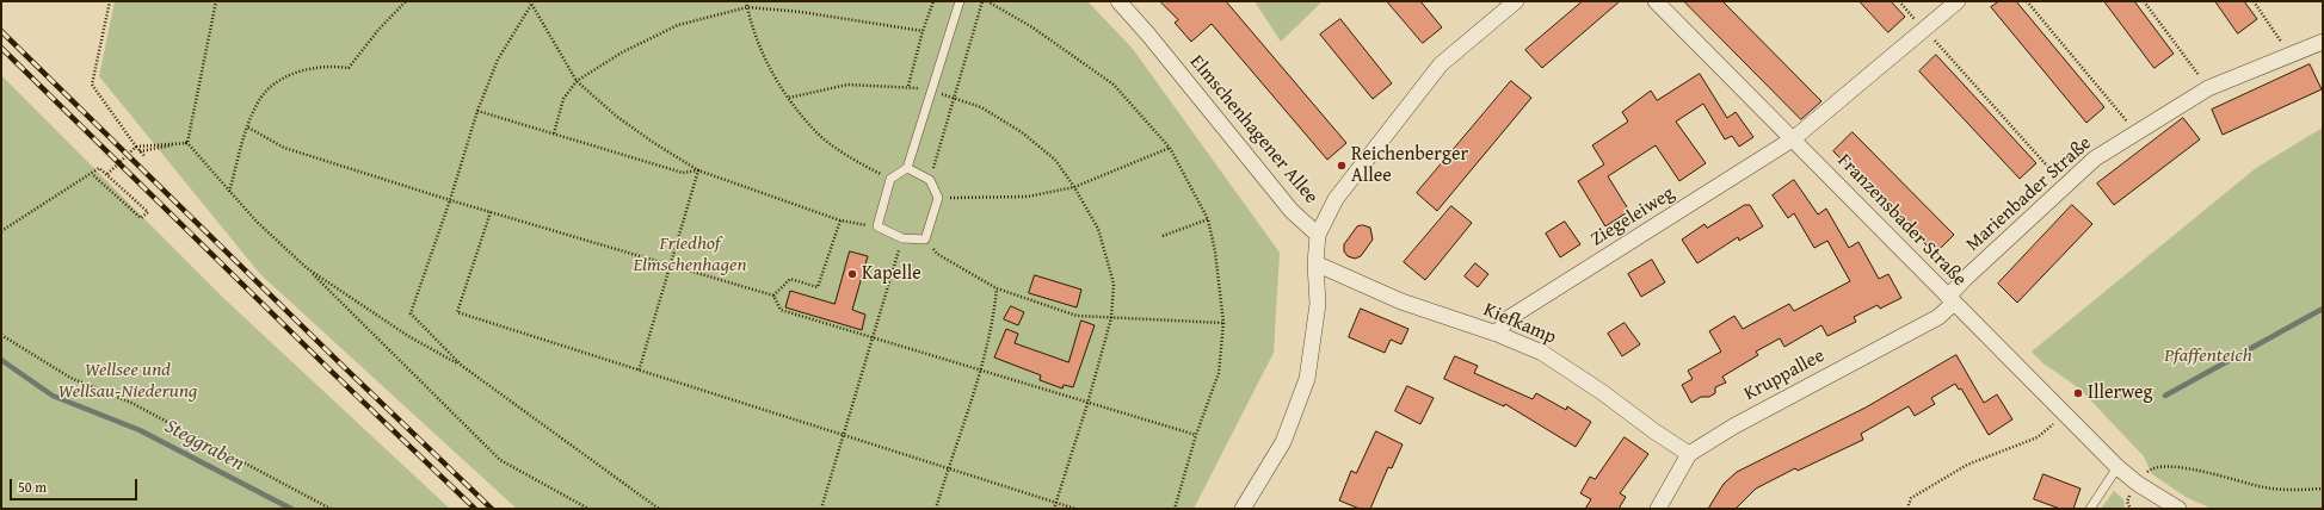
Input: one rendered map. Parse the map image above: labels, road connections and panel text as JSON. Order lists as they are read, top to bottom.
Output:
{
  "streets": {
    "street": [
      "Elmschenhagener Allee",
      "Marienbader Straße",
      "Ziegeleiweg",
      "Franzensbader Straße",
      "Kiefkamp",
      "Kruppallee"
    ]
  },
  "crossings": [
    ["Marienbader Straße", "Franzensbader Straße"],
    ["Marienbader Straße", "Kruppallee"],
    ["Ziegeleiweg", "Franzensbader Straße"],
    ["Ziegeleiweg", "Kiefkamp"],
    ["Franzensbader Straße", "Kruppallee"],
    ["Kiefkamp", "Kruppallee"]
  ],
  "water": ["Steggraben"],
  "parks": ["Friedhof Elmschenhagen", "Pfaffenteich", "Wellsee und Wellsau-Niederung"],
  "places": ["Reichenberger Allee", "Kapelle", "Illerweg"],
  "scale_bar": "50 m"
}
